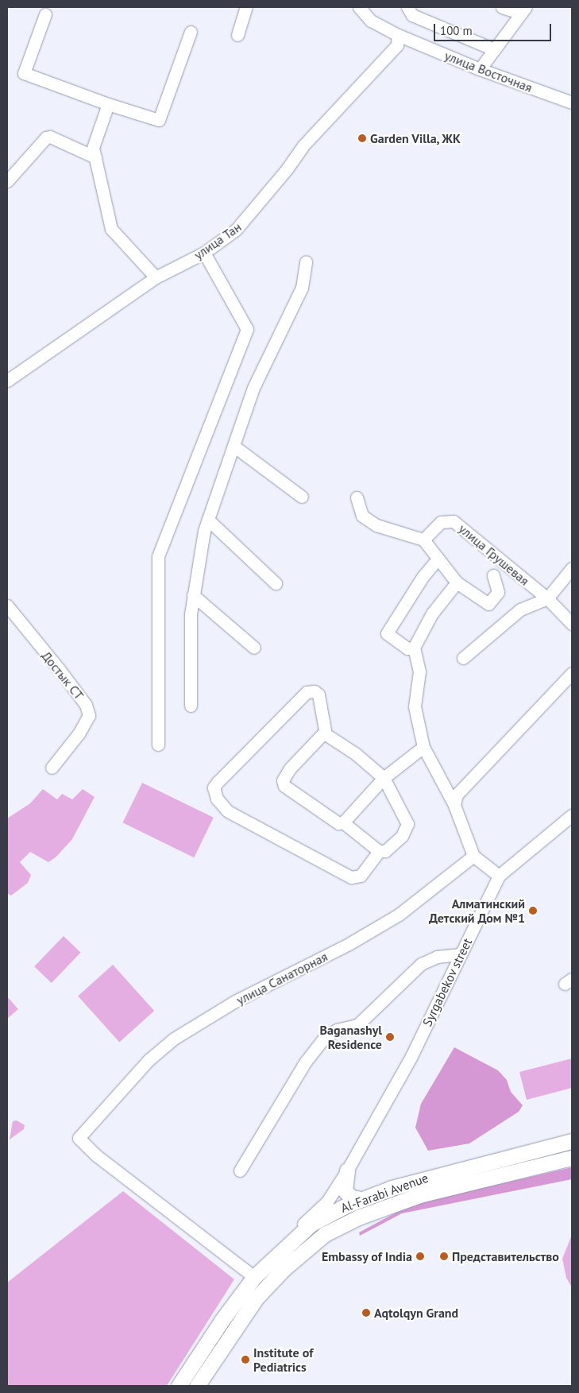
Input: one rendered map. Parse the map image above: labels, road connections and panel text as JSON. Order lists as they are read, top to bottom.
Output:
{
  "streets": {
    "main road": ["Al-Farabi Avenue"],
    "street": [
      "улица Восточная",
      "улица Тан",
      "улица Грушевая",
      "Достык СТ",
      "улица Санаторная",
      "Syrgabekov street"
    ]
  },
  "crossings": [
    ["улица Восточная", "улица Тан"],
    ["улица Санаторная", "Syrgabekov street"],
    ["улица Санаторная", "Al-Farabi Avenue"],
    ["Syrgabekov street", "Al-Farabi Avenue"]
  ],
  "places": [
    "Garden Villa, ЖК",
    "Алматинский Детский Дом №1",
    "Baganashyl Residence",
    "Embassy of India",
    "Представительство",
    "Aqtolqyn Grand",
    "Institute of Pediatrics"
  ],
  "scale_bar": "100 m"
}
